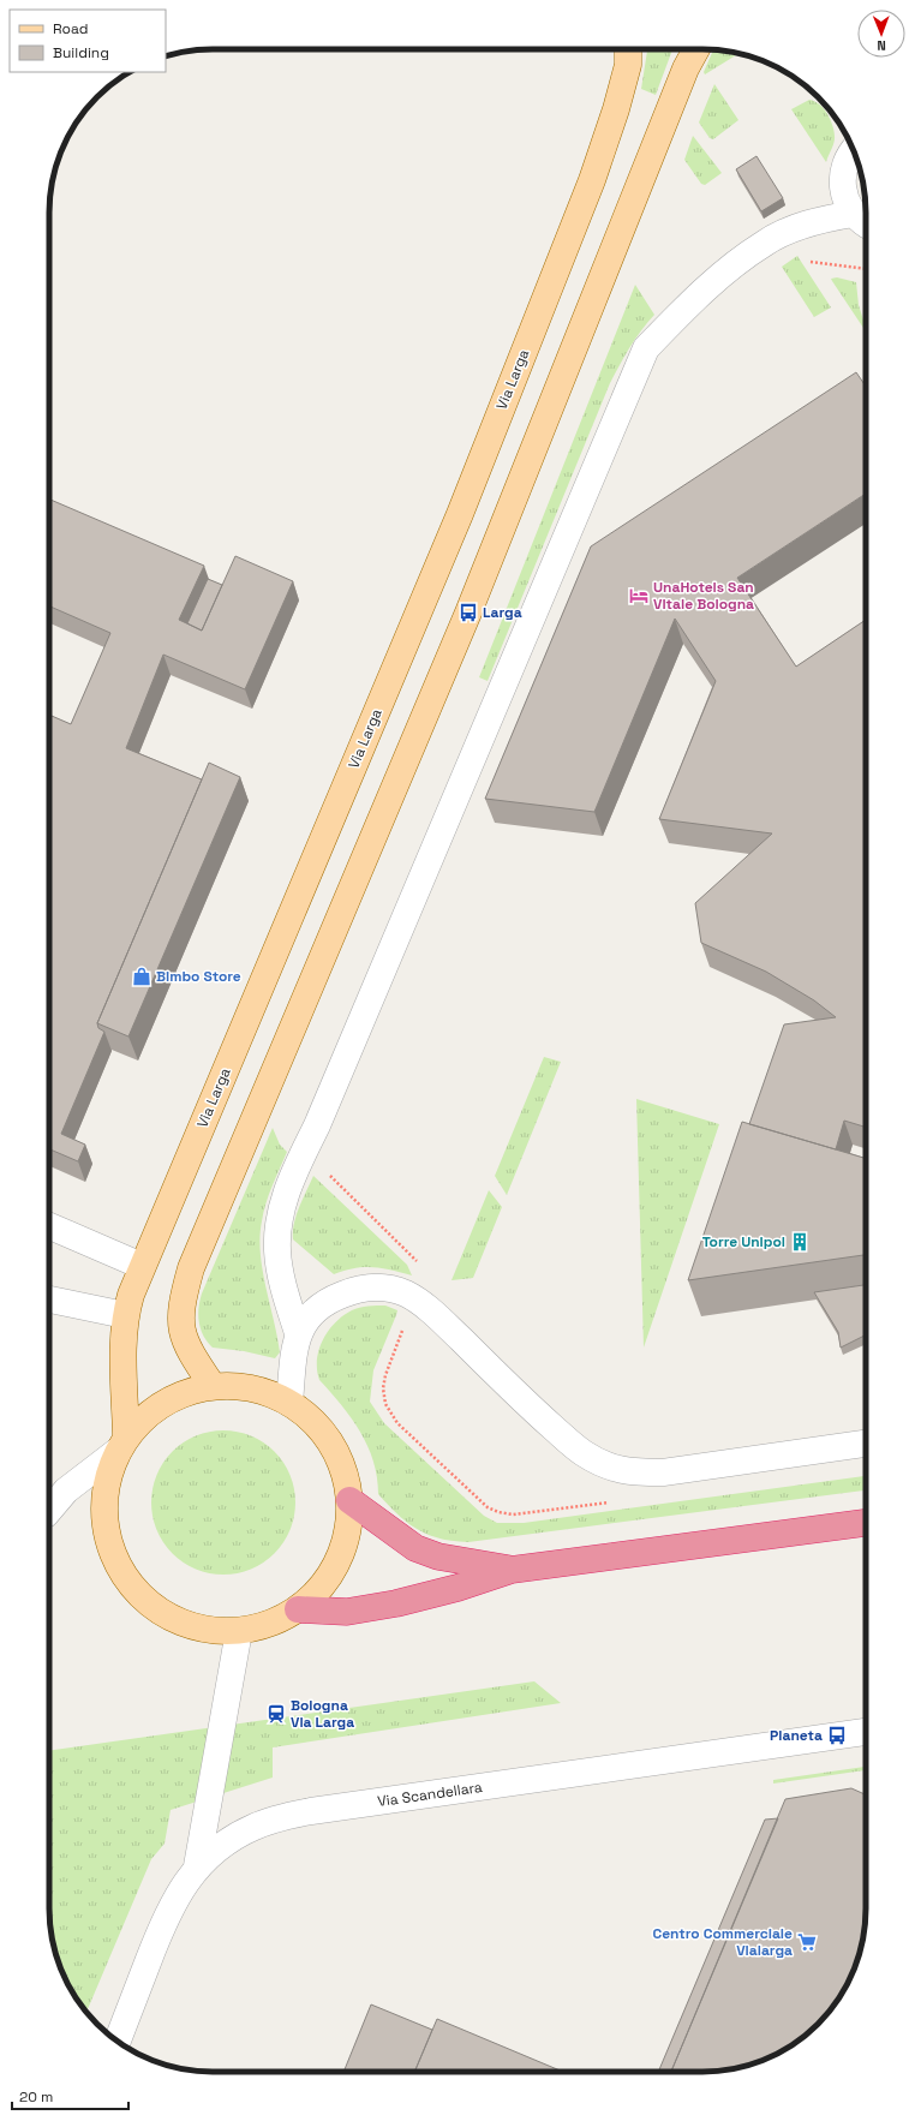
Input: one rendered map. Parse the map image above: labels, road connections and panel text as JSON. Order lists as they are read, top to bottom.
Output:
{
  "streets": {
    "main road": ["Via Larga"],
    "street": ["Via Scandellara"]
  },
  "places": {
    "hotel": ["UnaHotels San Vitale Bologna"],
    "bus stop": ["Larga", "Pianeta"],
    "shop": ["Bimbo Store"],
    "building": ["Torre Unipol"],
    "station": ["Bologna Via Larga"],
    "supermarket": ["Centro Commerciale Vialarga"]
  },
  "legend": ["Road", "Building"],
  "scale_bar": "20 m",
  "north": "bottom"
}
